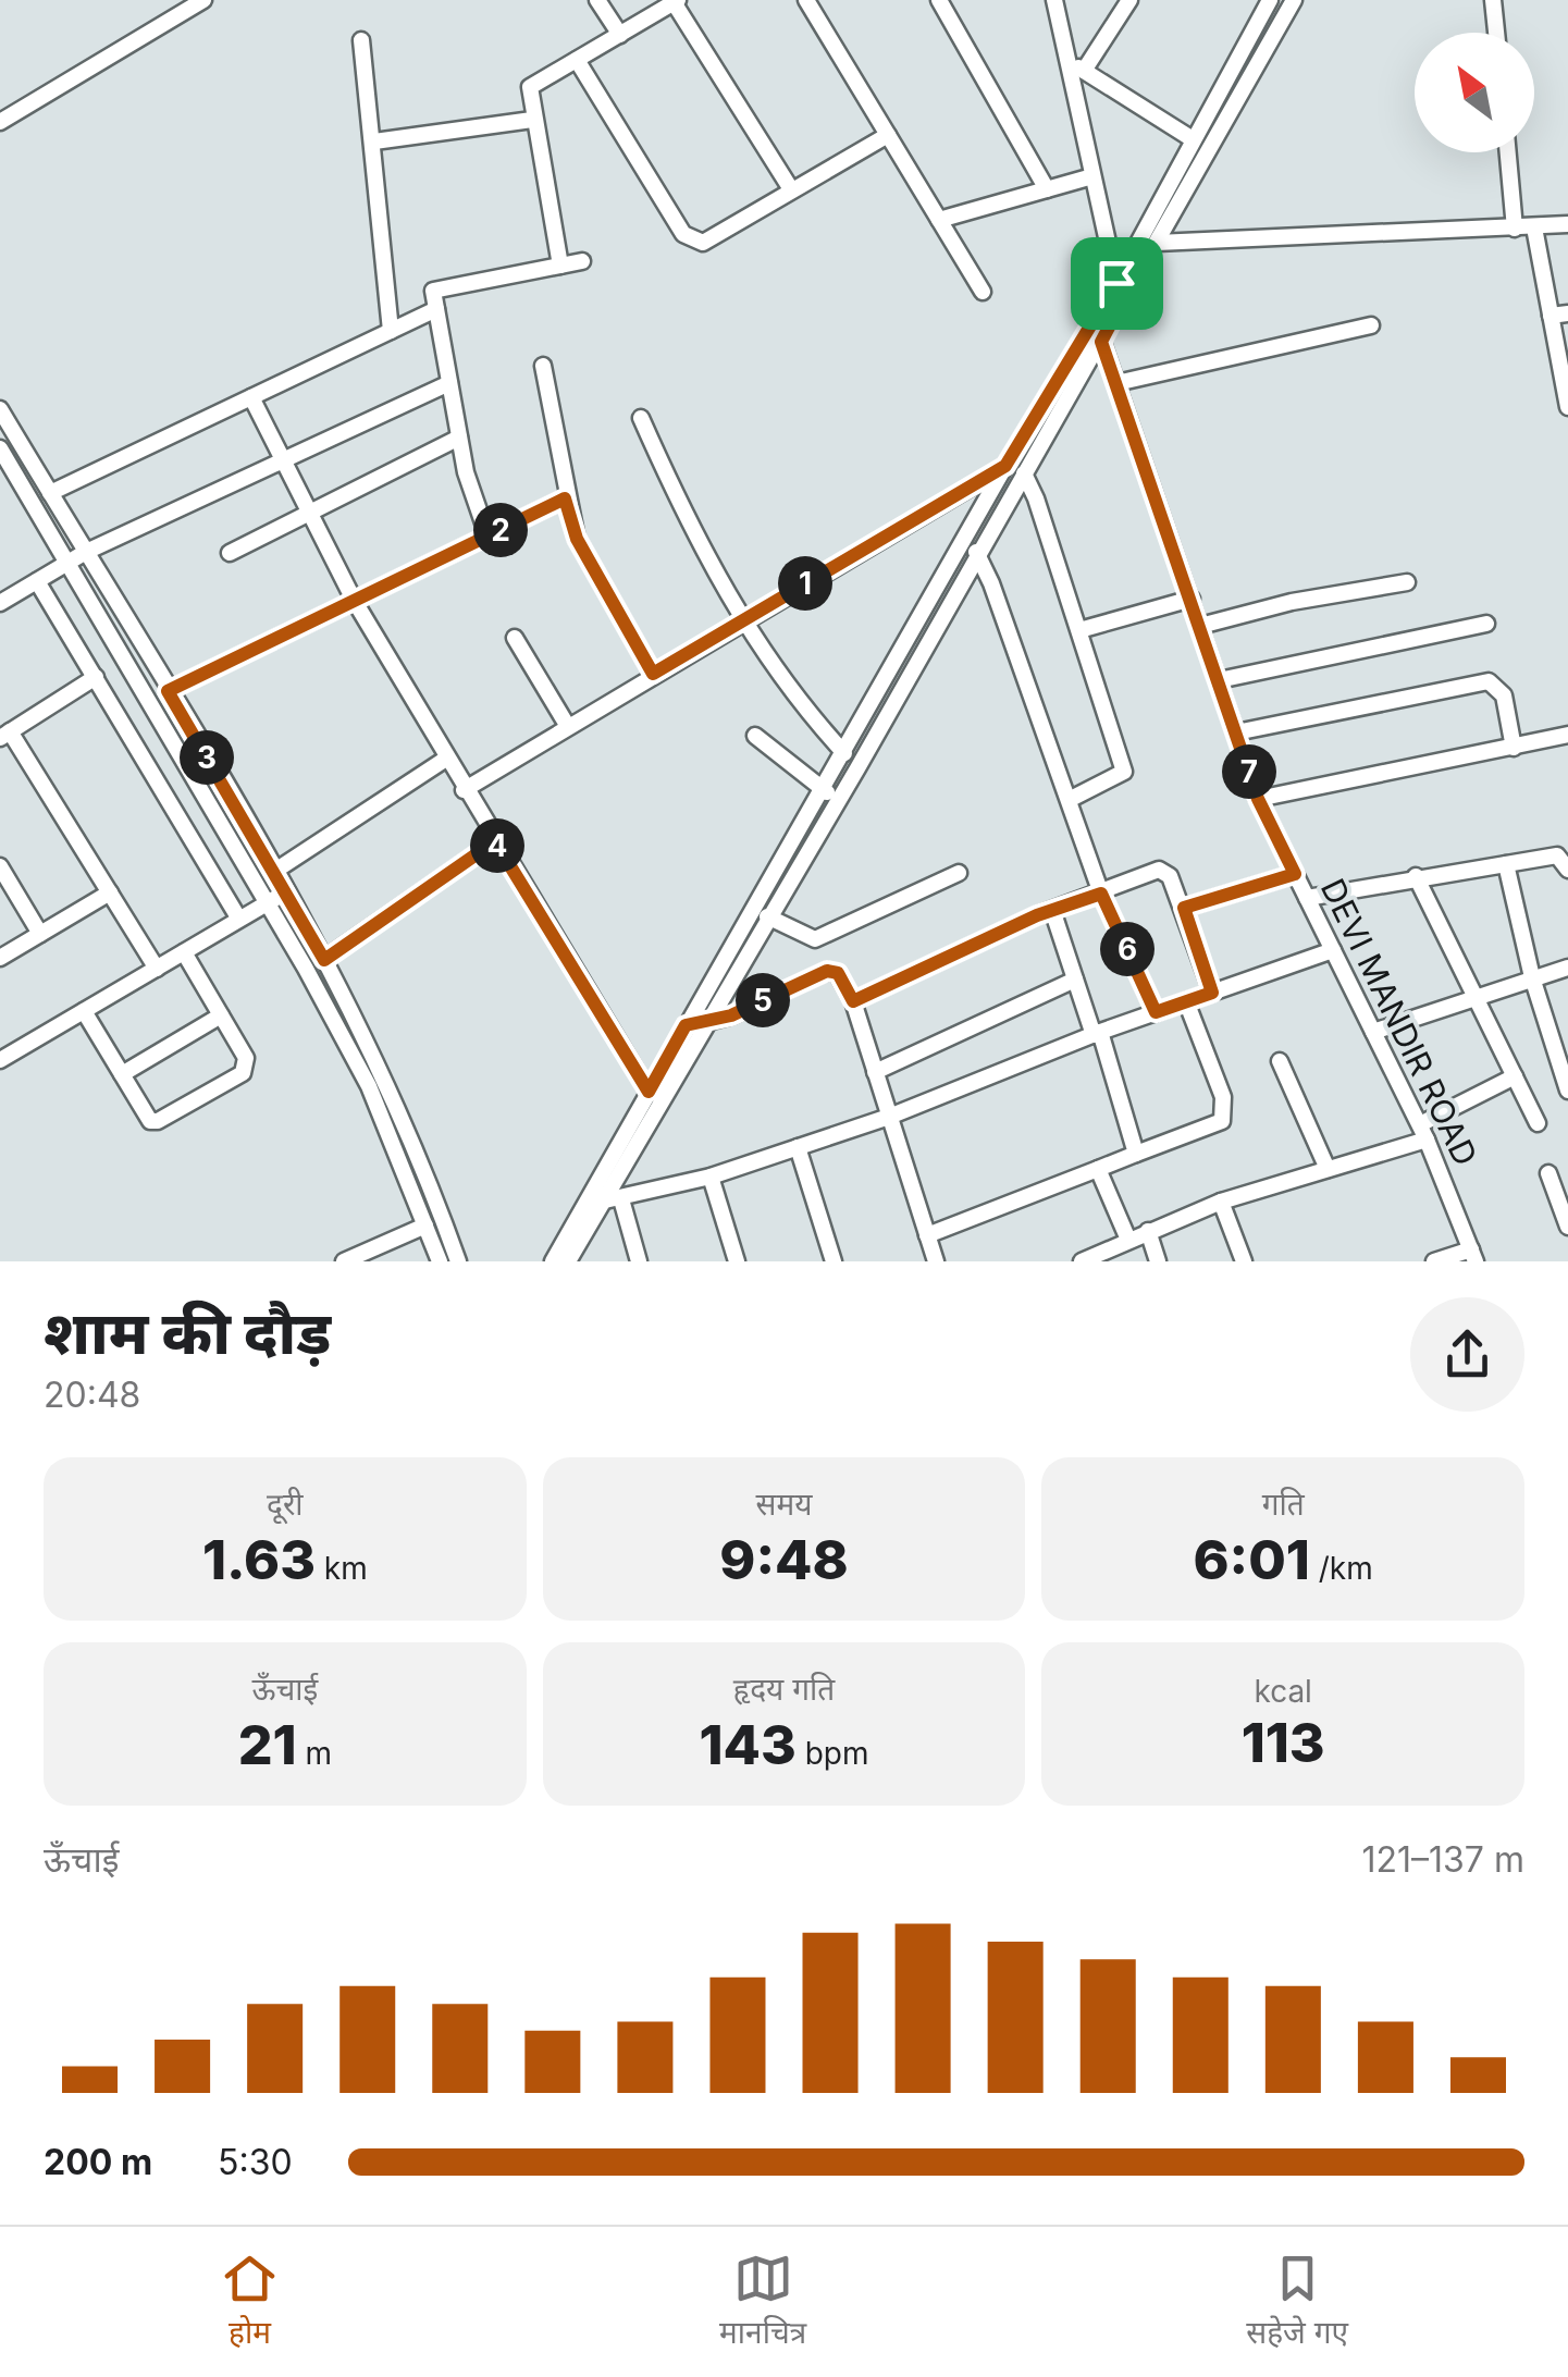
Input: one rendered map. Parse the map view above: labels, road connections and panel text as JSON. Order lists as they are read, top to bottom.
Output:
{
  "streets": {
    "street": ["DEVI MANDIR ROAD"]
  },
  "north": "top left",
  "page": {
    "pins": [
      "2",
      "1",
      "3",
      "7",
      "4",
      "6",
      "5"
    ],
    "heading": ["शाम की दौड़", "20:48"],
    "stats": [
      ["दूरी", "1.63 km"],
      ["समय", "9:48"],
      ["गति", "6:01 /km"],
      ["ऊँचाई", "21 m"],
      ["हृदय गति", "143 bpm"],
      ["kcal", "113"]
    ],
    "chart": ["ऊँचाई", "121–137 m"],
    "list": [
      {
        "name": "200 m",
        "note": "5:30"
      }
    ],
    "tabs": ["होम", "मानचित्र", "सहेजे गए"]
  }
}
